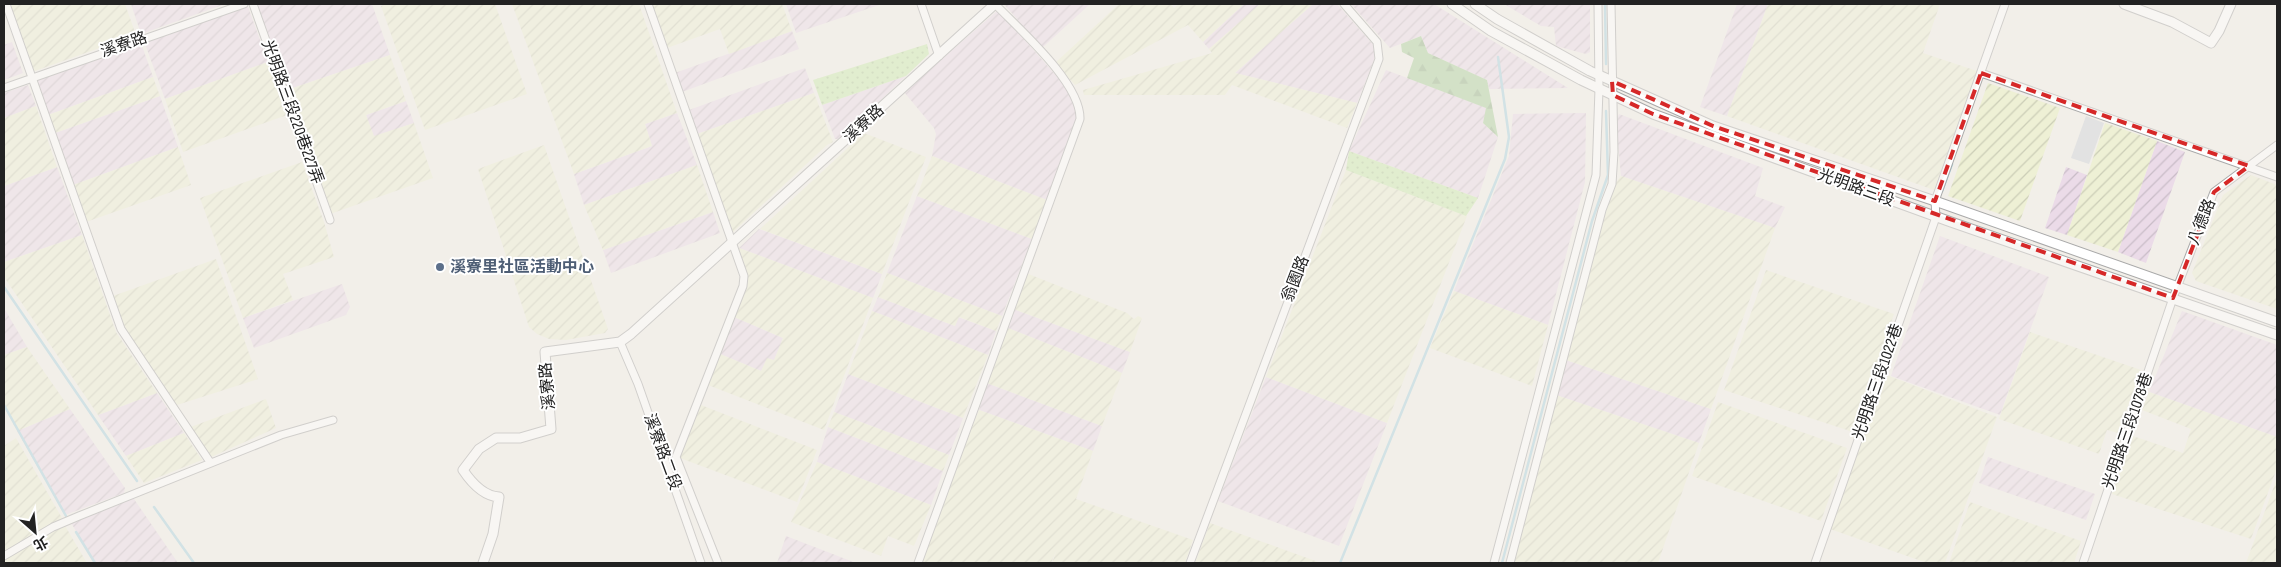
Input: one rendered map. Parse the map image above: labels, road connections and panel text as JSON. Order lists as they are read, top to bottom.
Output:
{
  "streets": {
    "street": [
      "溪寮路",
      "光明路三段220巷227弄",
      "光明路三段",
      "八德路",
      "翁園路",
      "光明路三段1022巷",
      "光明路三段1078巷",
      "溪寮路二段"
    ]
  },
  "crossings": [
    ["溪寮路", "溪寮路二段"],
    ["光明路三段", "八德路"],
    ["光明路三段", "光明路三段1022巷"],
    ["光明路三段", "光明路三段1078巷"],
    ["八德路", "光明路三段1078巷"]
  ],
  "places": ["溪寮里社區活動中心"],
  "north": "bottom right"
}
